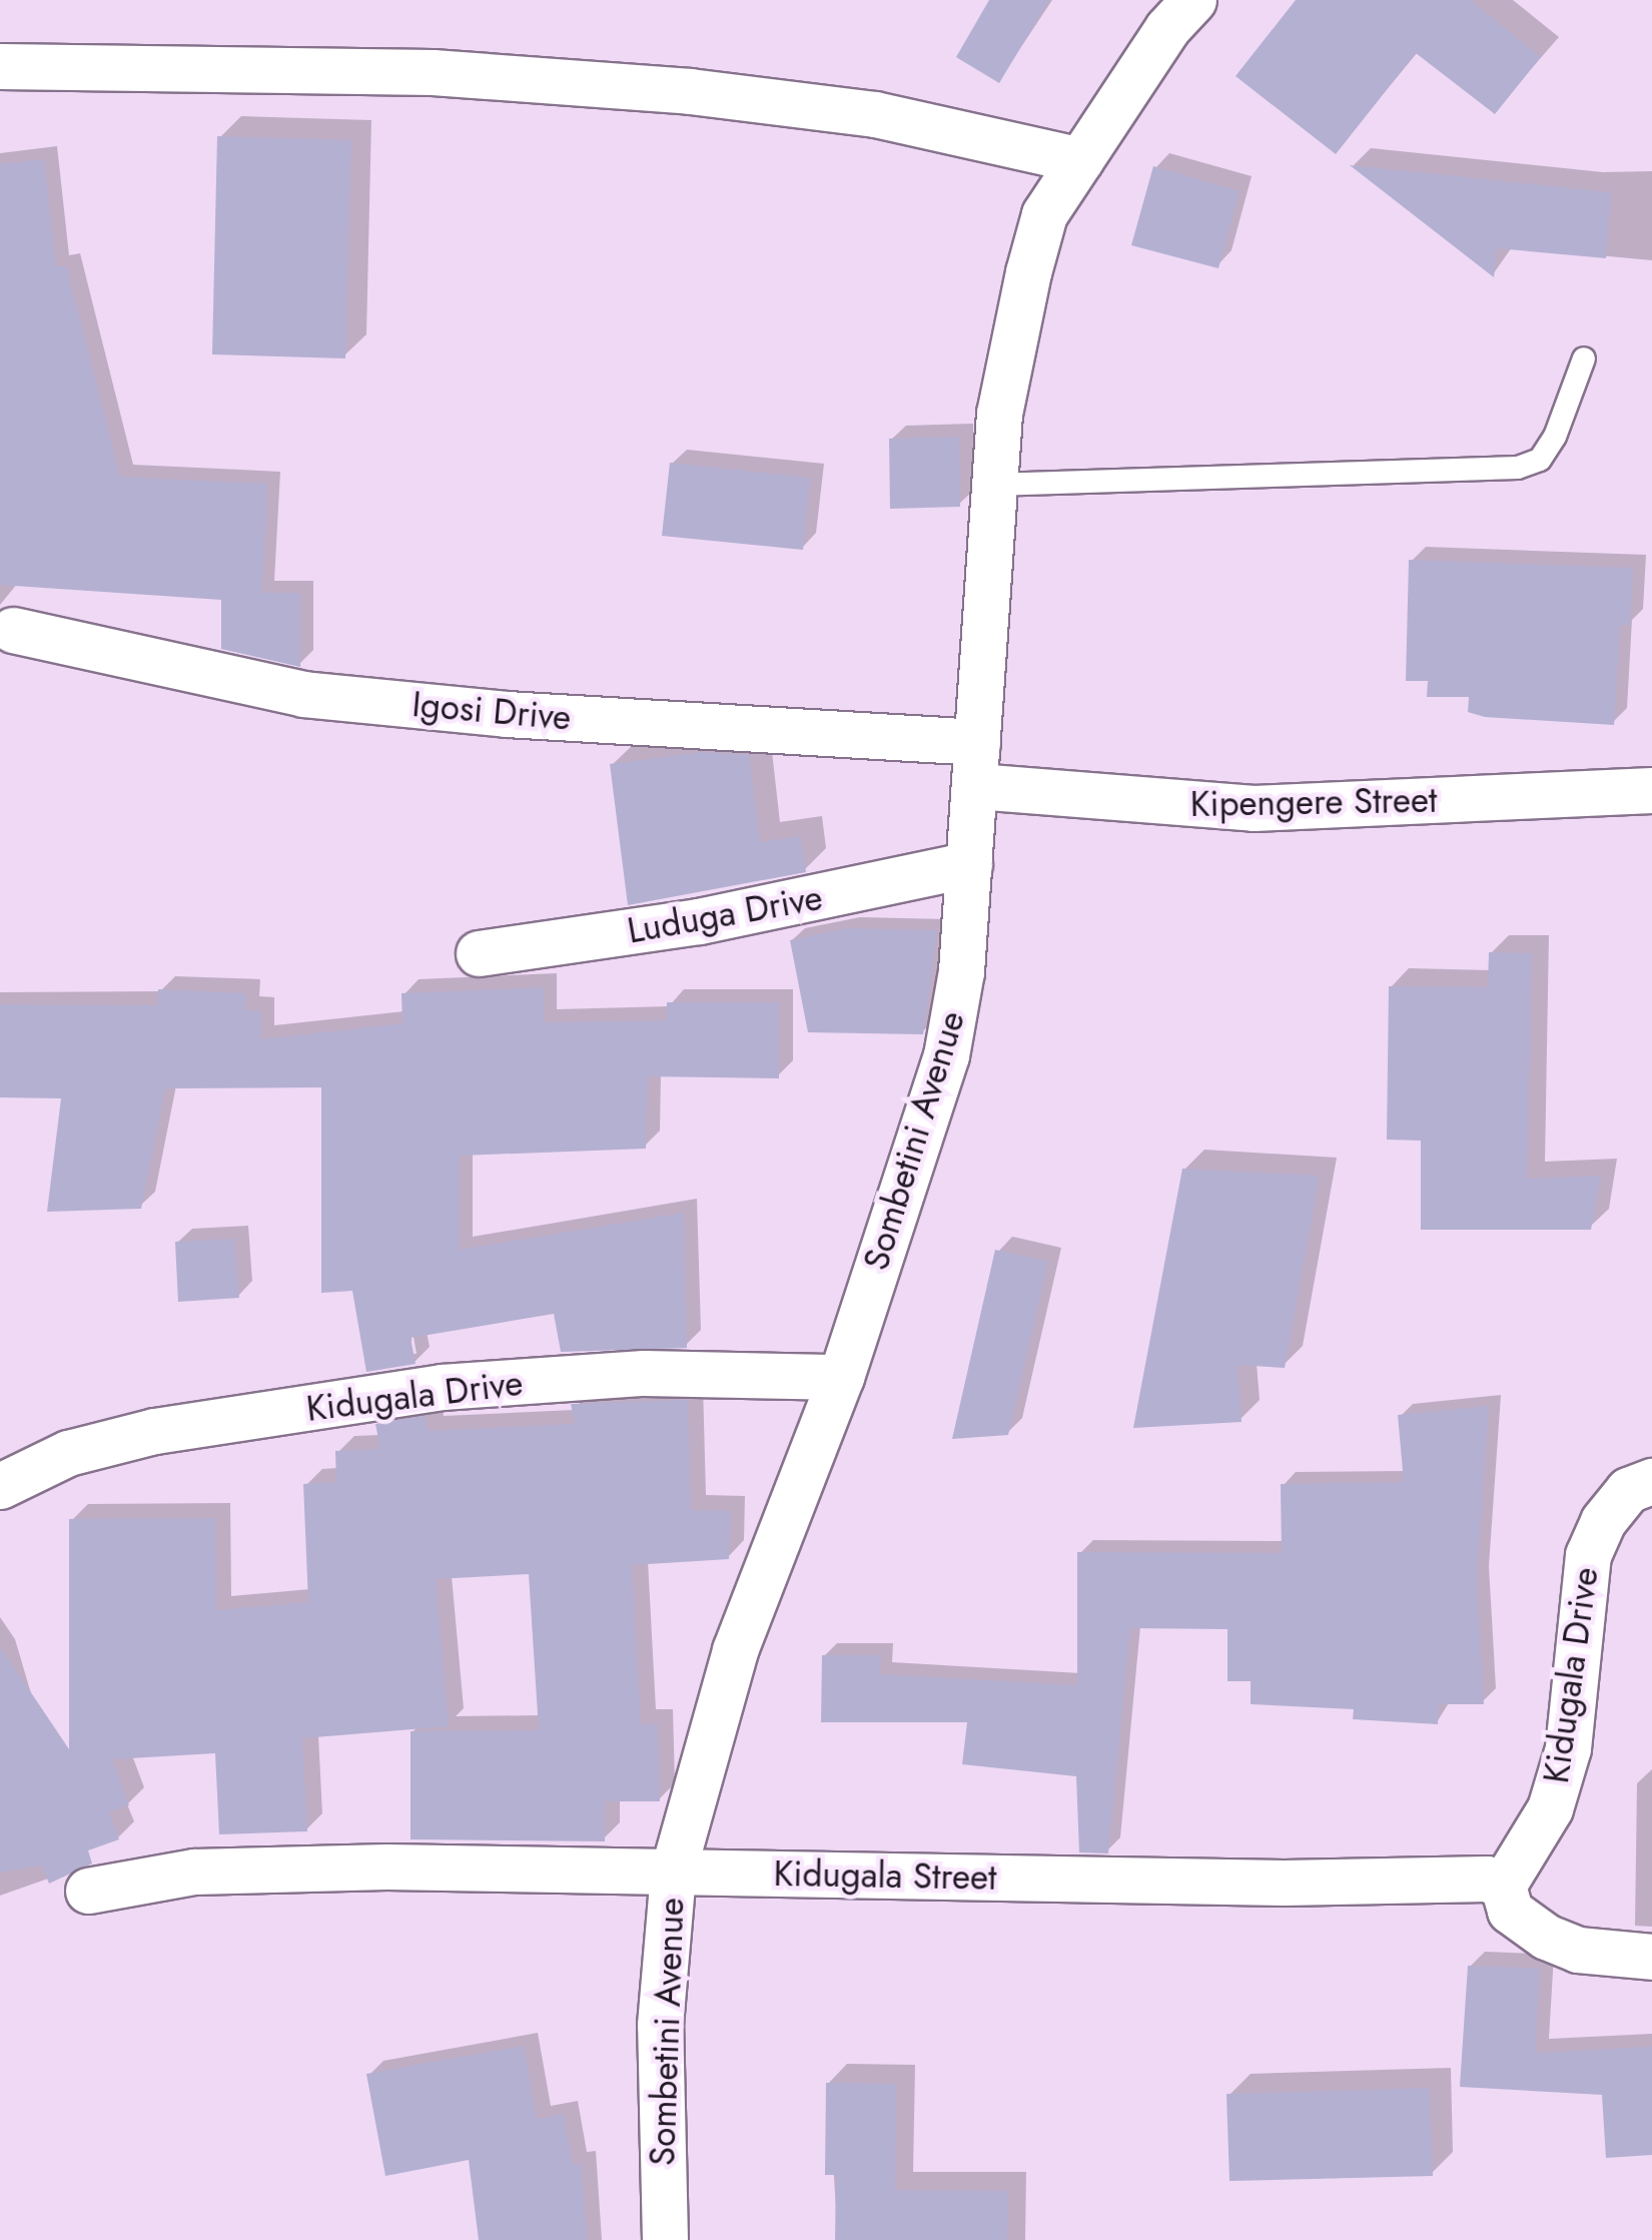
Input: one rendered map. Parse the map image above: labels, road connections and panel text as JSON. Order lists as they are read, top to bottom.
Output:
{
  "streets": {
    "street": [
      "Igosi Drive",
      "Kipengere Street",
      "Luduga Drive",
      "Sombetini Avenue",
      "Kidugala Drive",
      "Kidugala Street"
    ]
  },
  "crossings": [
    ["Igosi Drive", "Kipengere Street"],
    ["Igosi Drive", "Sombetini Avenue"],
    ["Kipengere Street", "Sombetini Avenue"],
    ["Luduga Drive", "Sombetini Avenue"],
    ["Sombetini Avenue", "Kidugala Drive"],
    ["Sombetini Avenue", "Kidugala Street"],
    ["Kidugala Drive", "Kidugala Street"]
  ]
}
